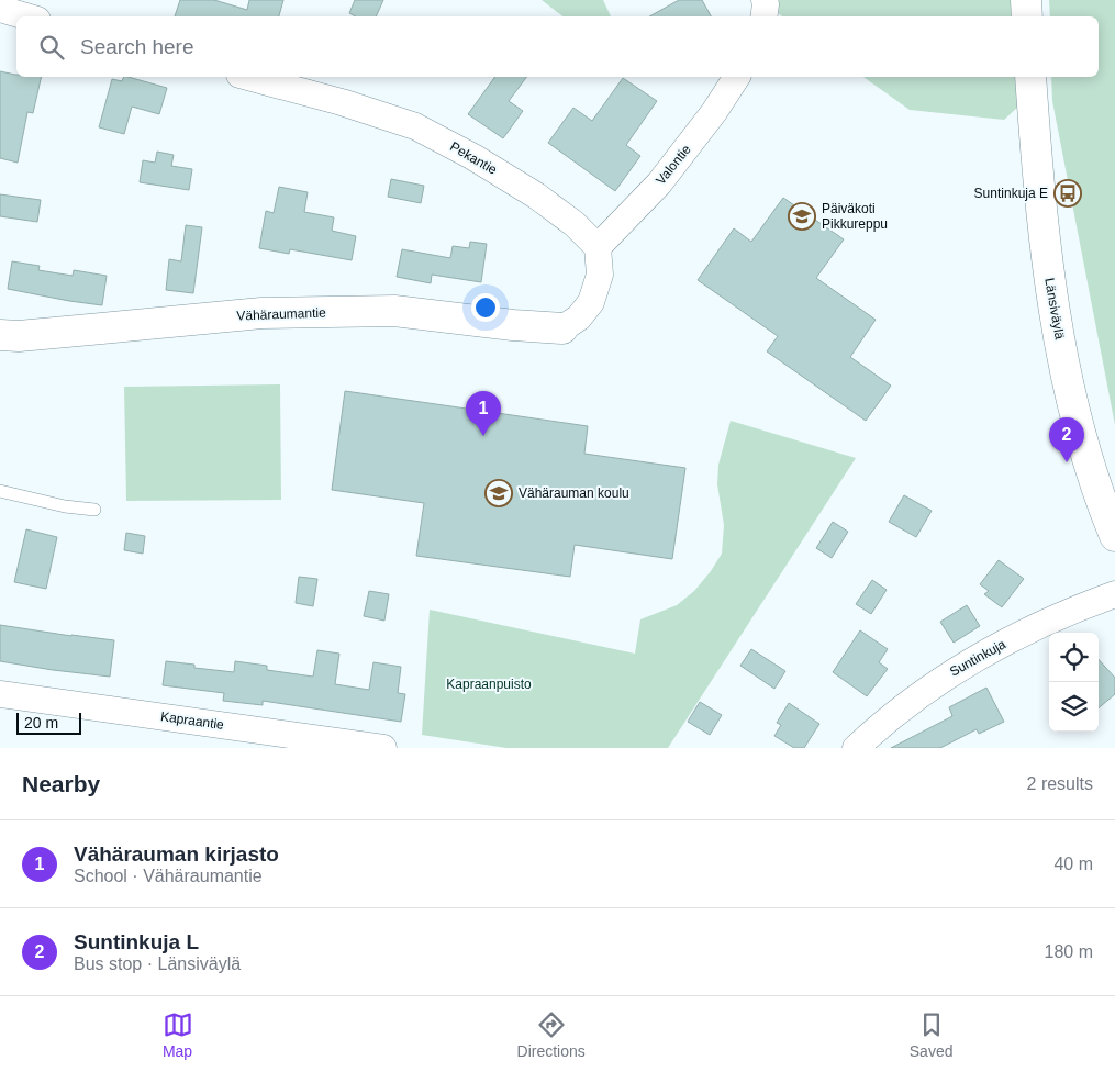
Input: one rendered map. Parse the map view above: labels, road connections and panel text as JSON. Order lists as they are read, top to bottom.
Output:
{
  "streets": {
    "street": [
      "Pekantie",
      "Valontie",
      "Länsiväylä",
      "Vähäraumantie",
      "Suntinkuja",
      "Kapraantie"
    ]
  },
  "crossings": [
    ["Pekantie", "Valontie"]
  ],
  "parks": ["Kapraanpuisto"],
  "places": {
    "bus stop": ["Suntinkuja E"],
    "school or university": ["Päiväkoti Pikkureppu", "Vähärauman koulu"]
  },
  "scale_bar": "20 m",
  "page": {
    "search": "Search here",
    "pins": ["1", "2"],
    "scale": "20 m",
    "heading": ["Nearby", "2 results"],
    "list": [
      {
        "mark": "1",
        "name": "Vähärauman kirjasto",
        "note": "School · Vähäraumantie",
        "value": "40 m"
      },
      {
        "mark": "2",
        "name": "Suntinkuja L",
        "note": "Bus stop · Länsiväylä",
        "value": "180 m"
      }
    ],
    "nav": ["Map", "Directions", "Saved"]
  }
}
